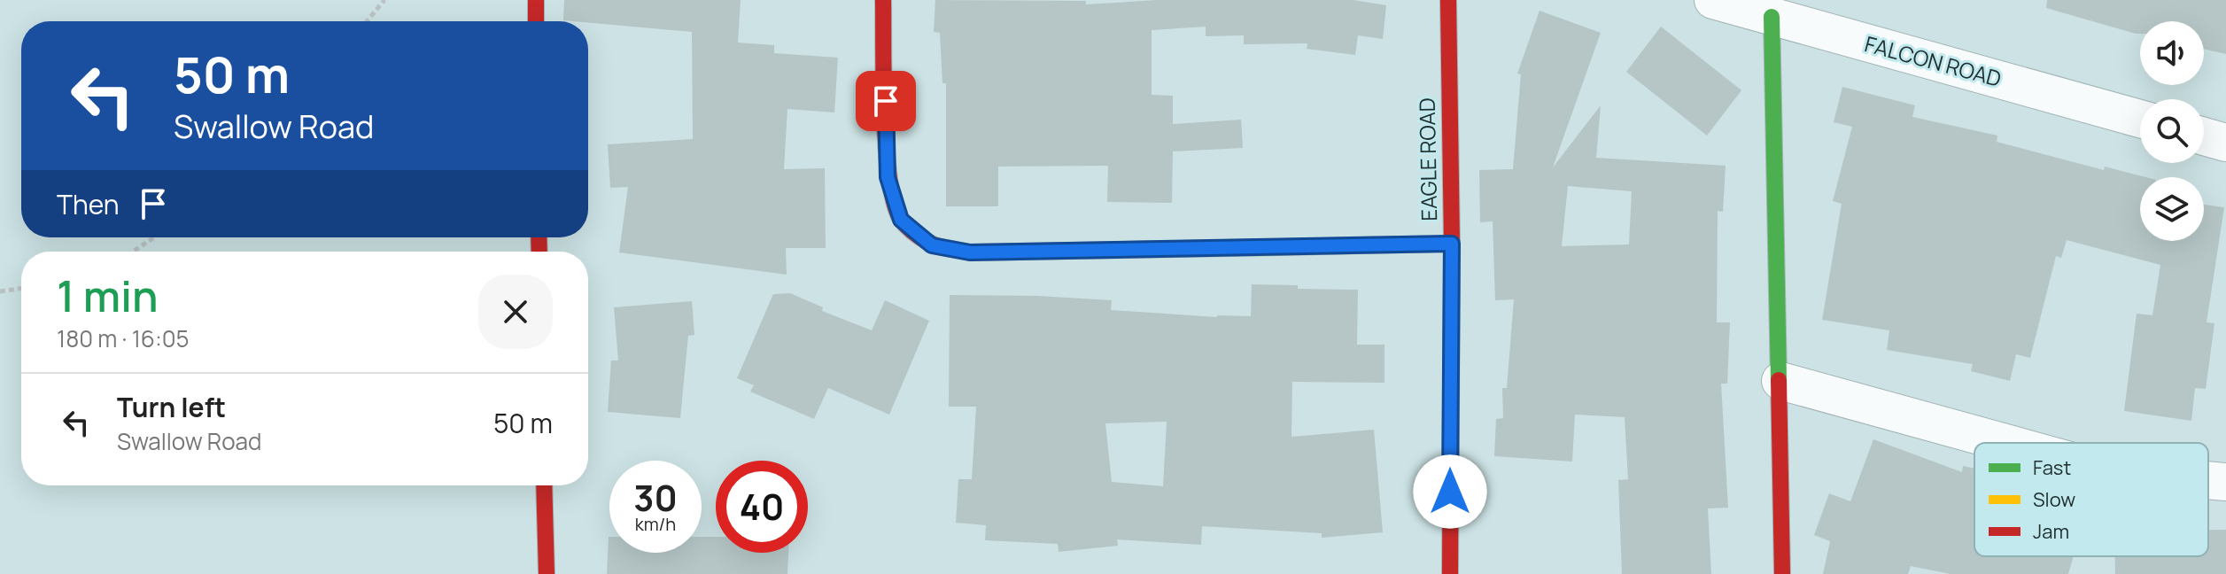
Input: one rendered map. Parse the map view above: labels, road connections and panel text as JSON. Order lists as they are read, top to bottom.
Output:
{
  "streets": {
    "street": ["FALCON ROAD", "EAGLE ROAD"]
  },
  "legend": ["Fast", "Slow", "Jam"],
  "page": {
    "turn": ["50 m", "Swallow Road"],
    "then": "Then",
    "heading": ["1 min", "180 m · 16:05"],
    "list": [
      {
        "name": "Turn left",
        "note": "Swallow Road",
        "value": "50 m"
      }
    ],
    "speed": "30 km/h",
    "limit": "40"
  }
}
